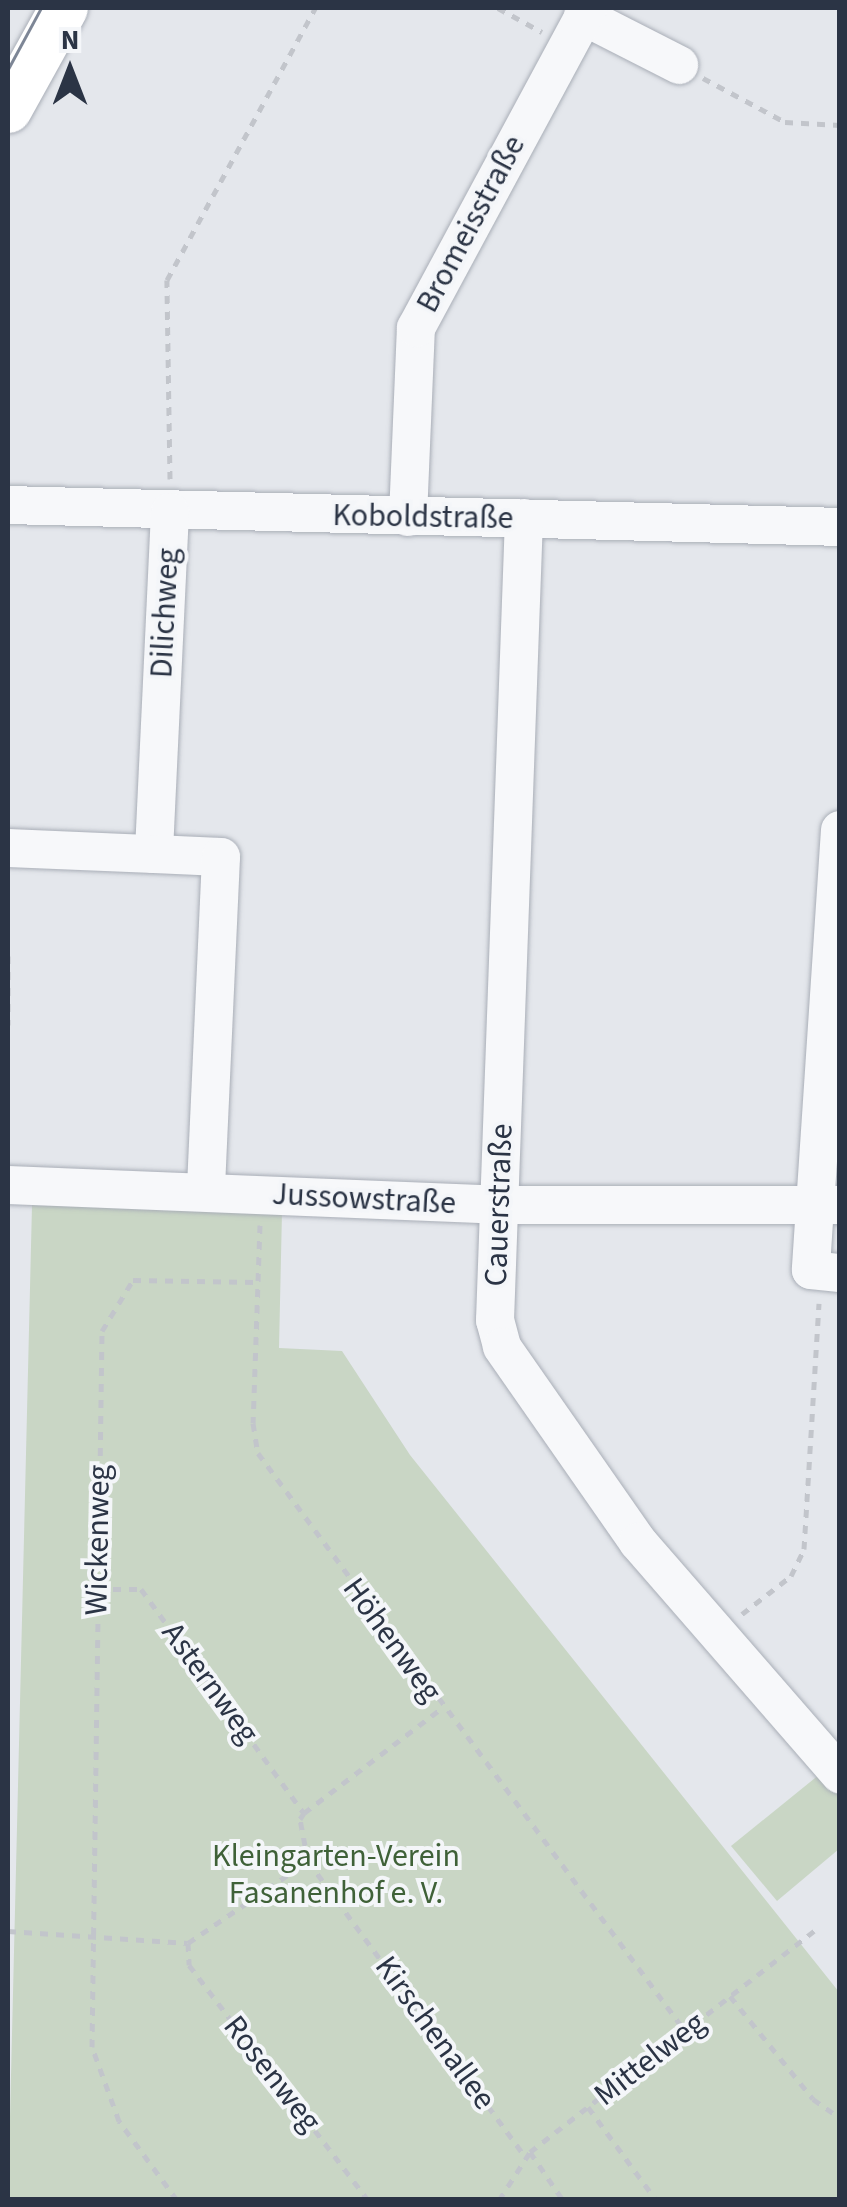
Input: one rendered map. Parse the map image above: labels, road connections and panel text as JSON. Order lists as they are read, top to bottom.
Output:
{
  "streets": {
    "street": [
      "Bromeisstraße",
      "Koboldstraße",
      "Dilichweg",
      "Jussowstraße",
      "Cauerstraße"
    ],
    "path": [
      "Wickenweg",
      "Höhenweg",
      "Asternweg",
      "Kirschenallee",
      "Mittelweg",
      "Rosenweg"
    ]
  },
  "crossings": [
    ["Bromeisstraße", "Koboldstraße"],
    ["Koboldstraße", "Dilichweg"],
    ["Koboldstraße", "Cauerstraße"],
    ["Jussowstraße", "Cauerstraße"],
    ["Jussowstraße", "Höhenweg"],
    ["Wickenweg", "Höhenweg"],
    ["Wickenweg", "Asternweg"],
    ["Höhenweg", "Mittelweg"],
    ["Kirschenallee", "Mittelweg"]
  ],
  "parks": ["Kleingarten-Verein Fasanenhof e. V."],
  "north": "top"
}
